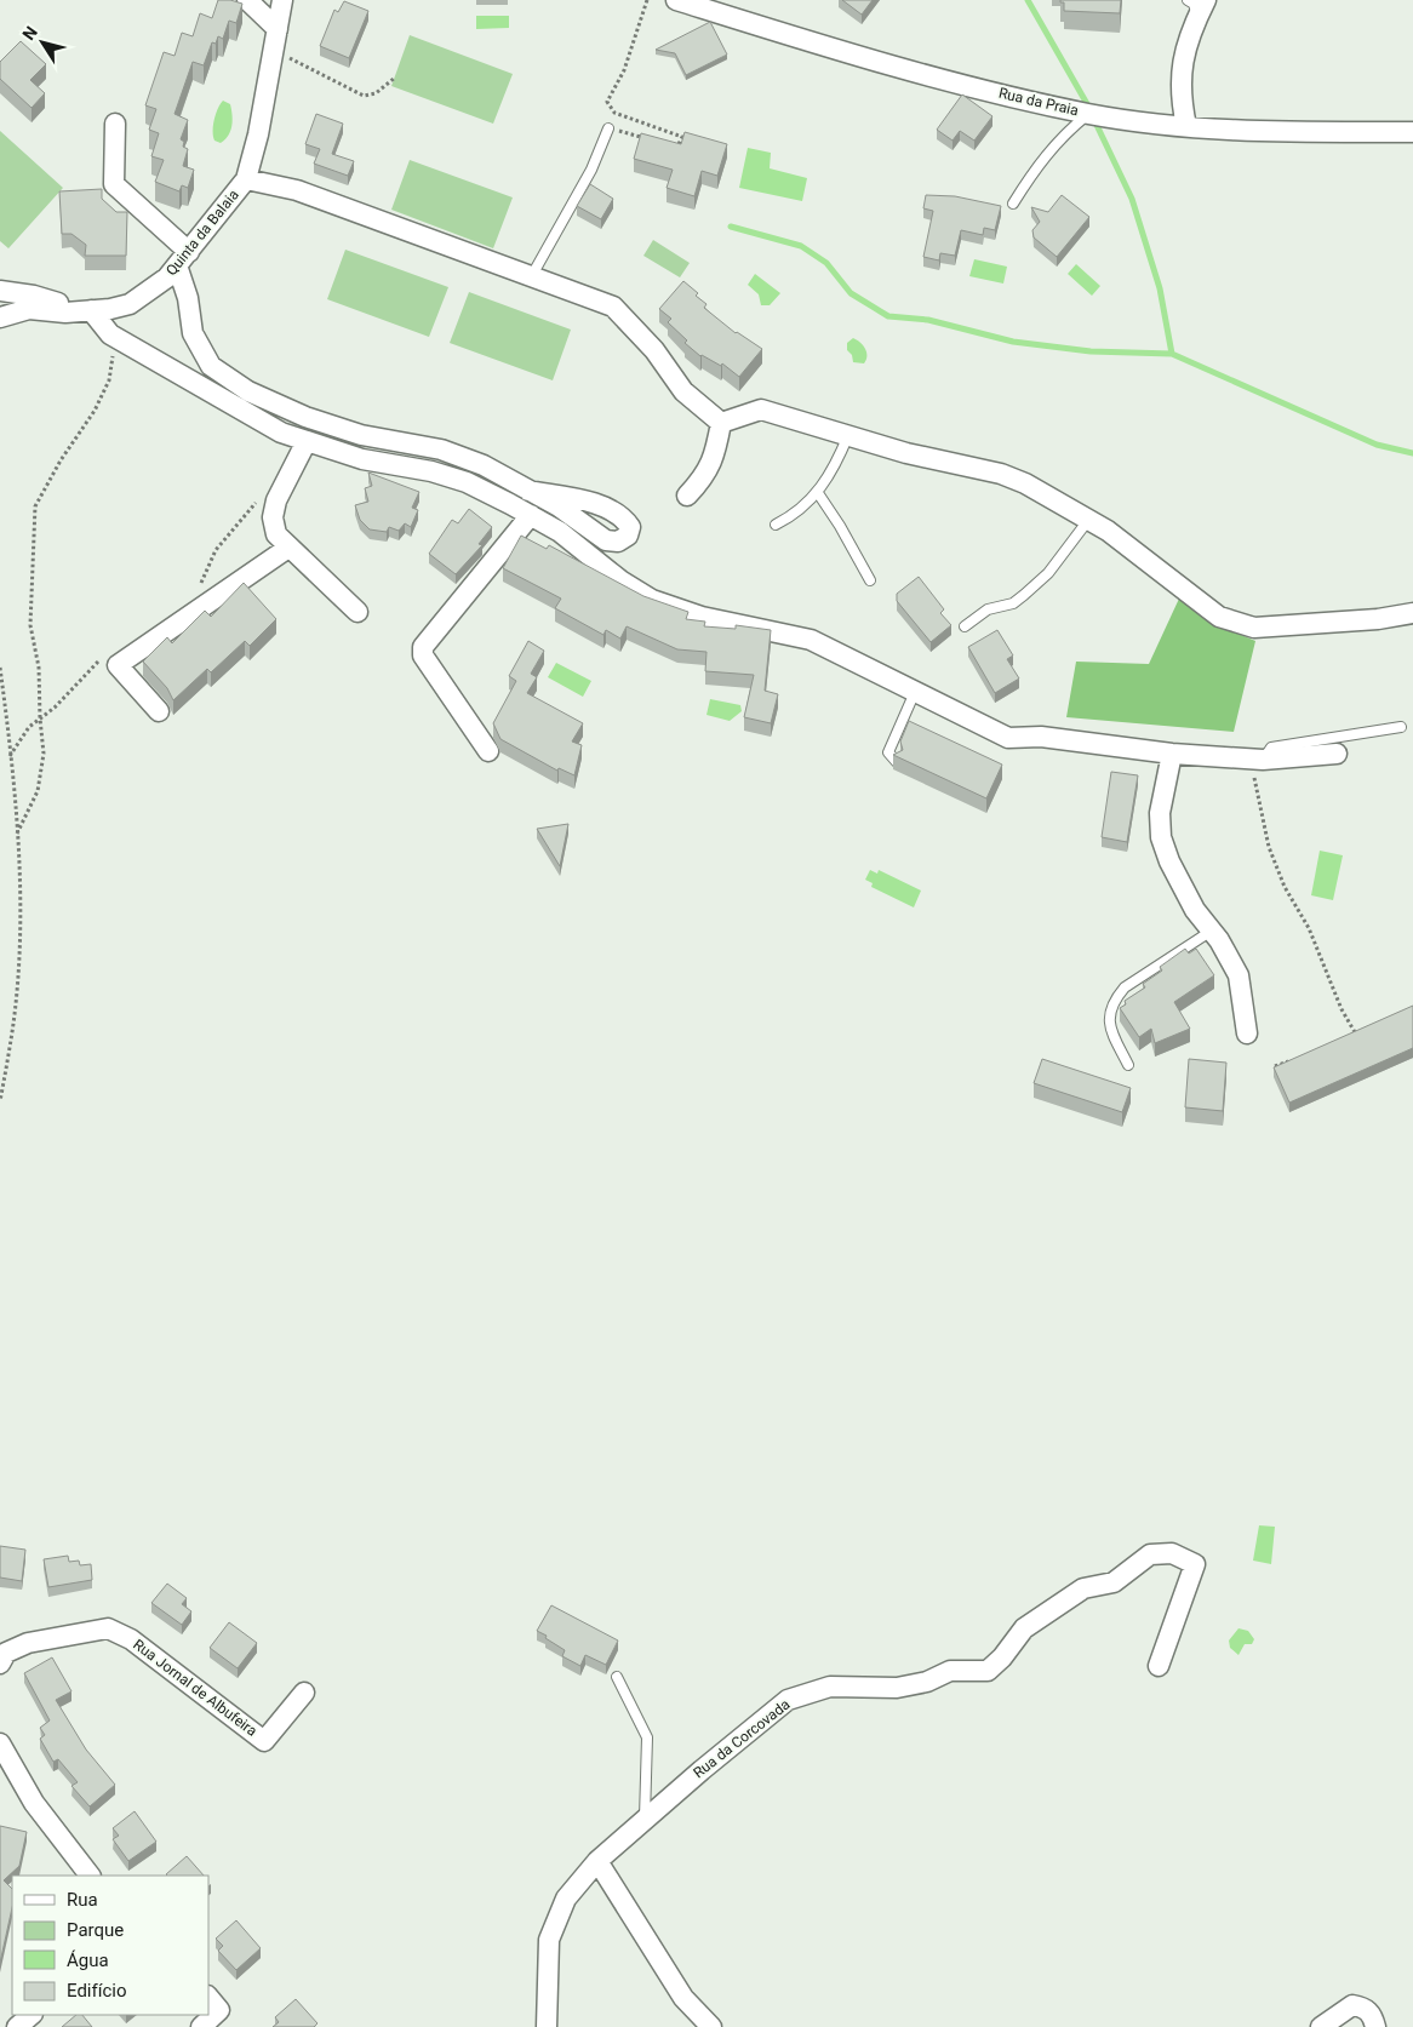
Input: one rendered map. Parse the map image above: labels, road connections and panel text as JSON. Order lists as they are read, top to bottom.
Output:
{
  "streets": {
    "street": [
      "Rua da Praia",
      "Quinta da Balaia",
      "Rua Jornal de Albufeira",
      "Rua da Corcovada"
    ]
  },
  "legend": [
    "Rua",
    "Parque",
    "Água",
    "Edifício"
  ],
  "north": "top left"
}
